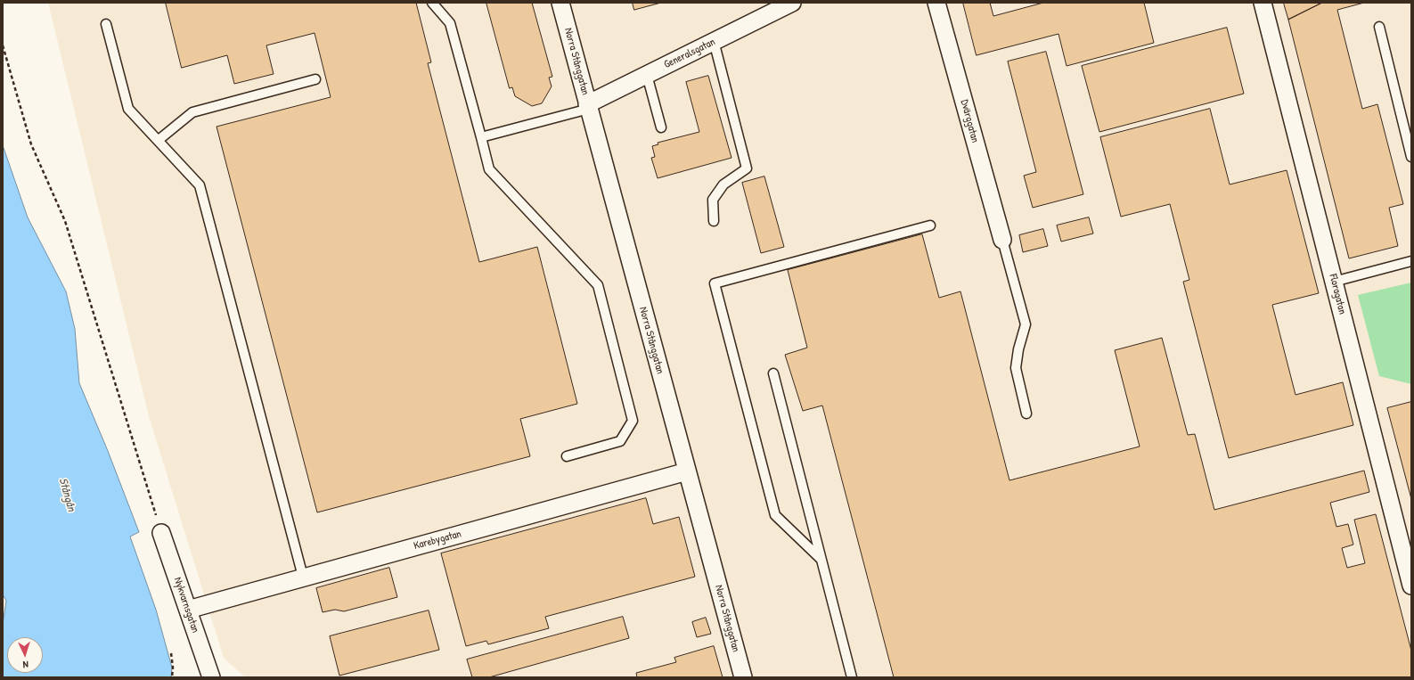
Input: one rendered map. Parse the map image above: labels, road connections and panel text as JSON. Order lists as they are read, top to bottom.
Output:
{
  "streets": {
    "street": [
      "Generalsgatan",
      "Norra Stånggatan",
      "Dvärggatan",
      "Floragatan",
      "Karebygatan",
      "Nykvarnsgatan"
    ]
  },
  "crossings": [
    ["Generalsgatan", "Norra Stånggatan"],
    ["Norra Stånggatan", "Karebygatan"],
    ["Karebygatan", "Nykvarnsgatan"]
  ],
  "water": ["Stångån"],
  "north": "bottom"
}
